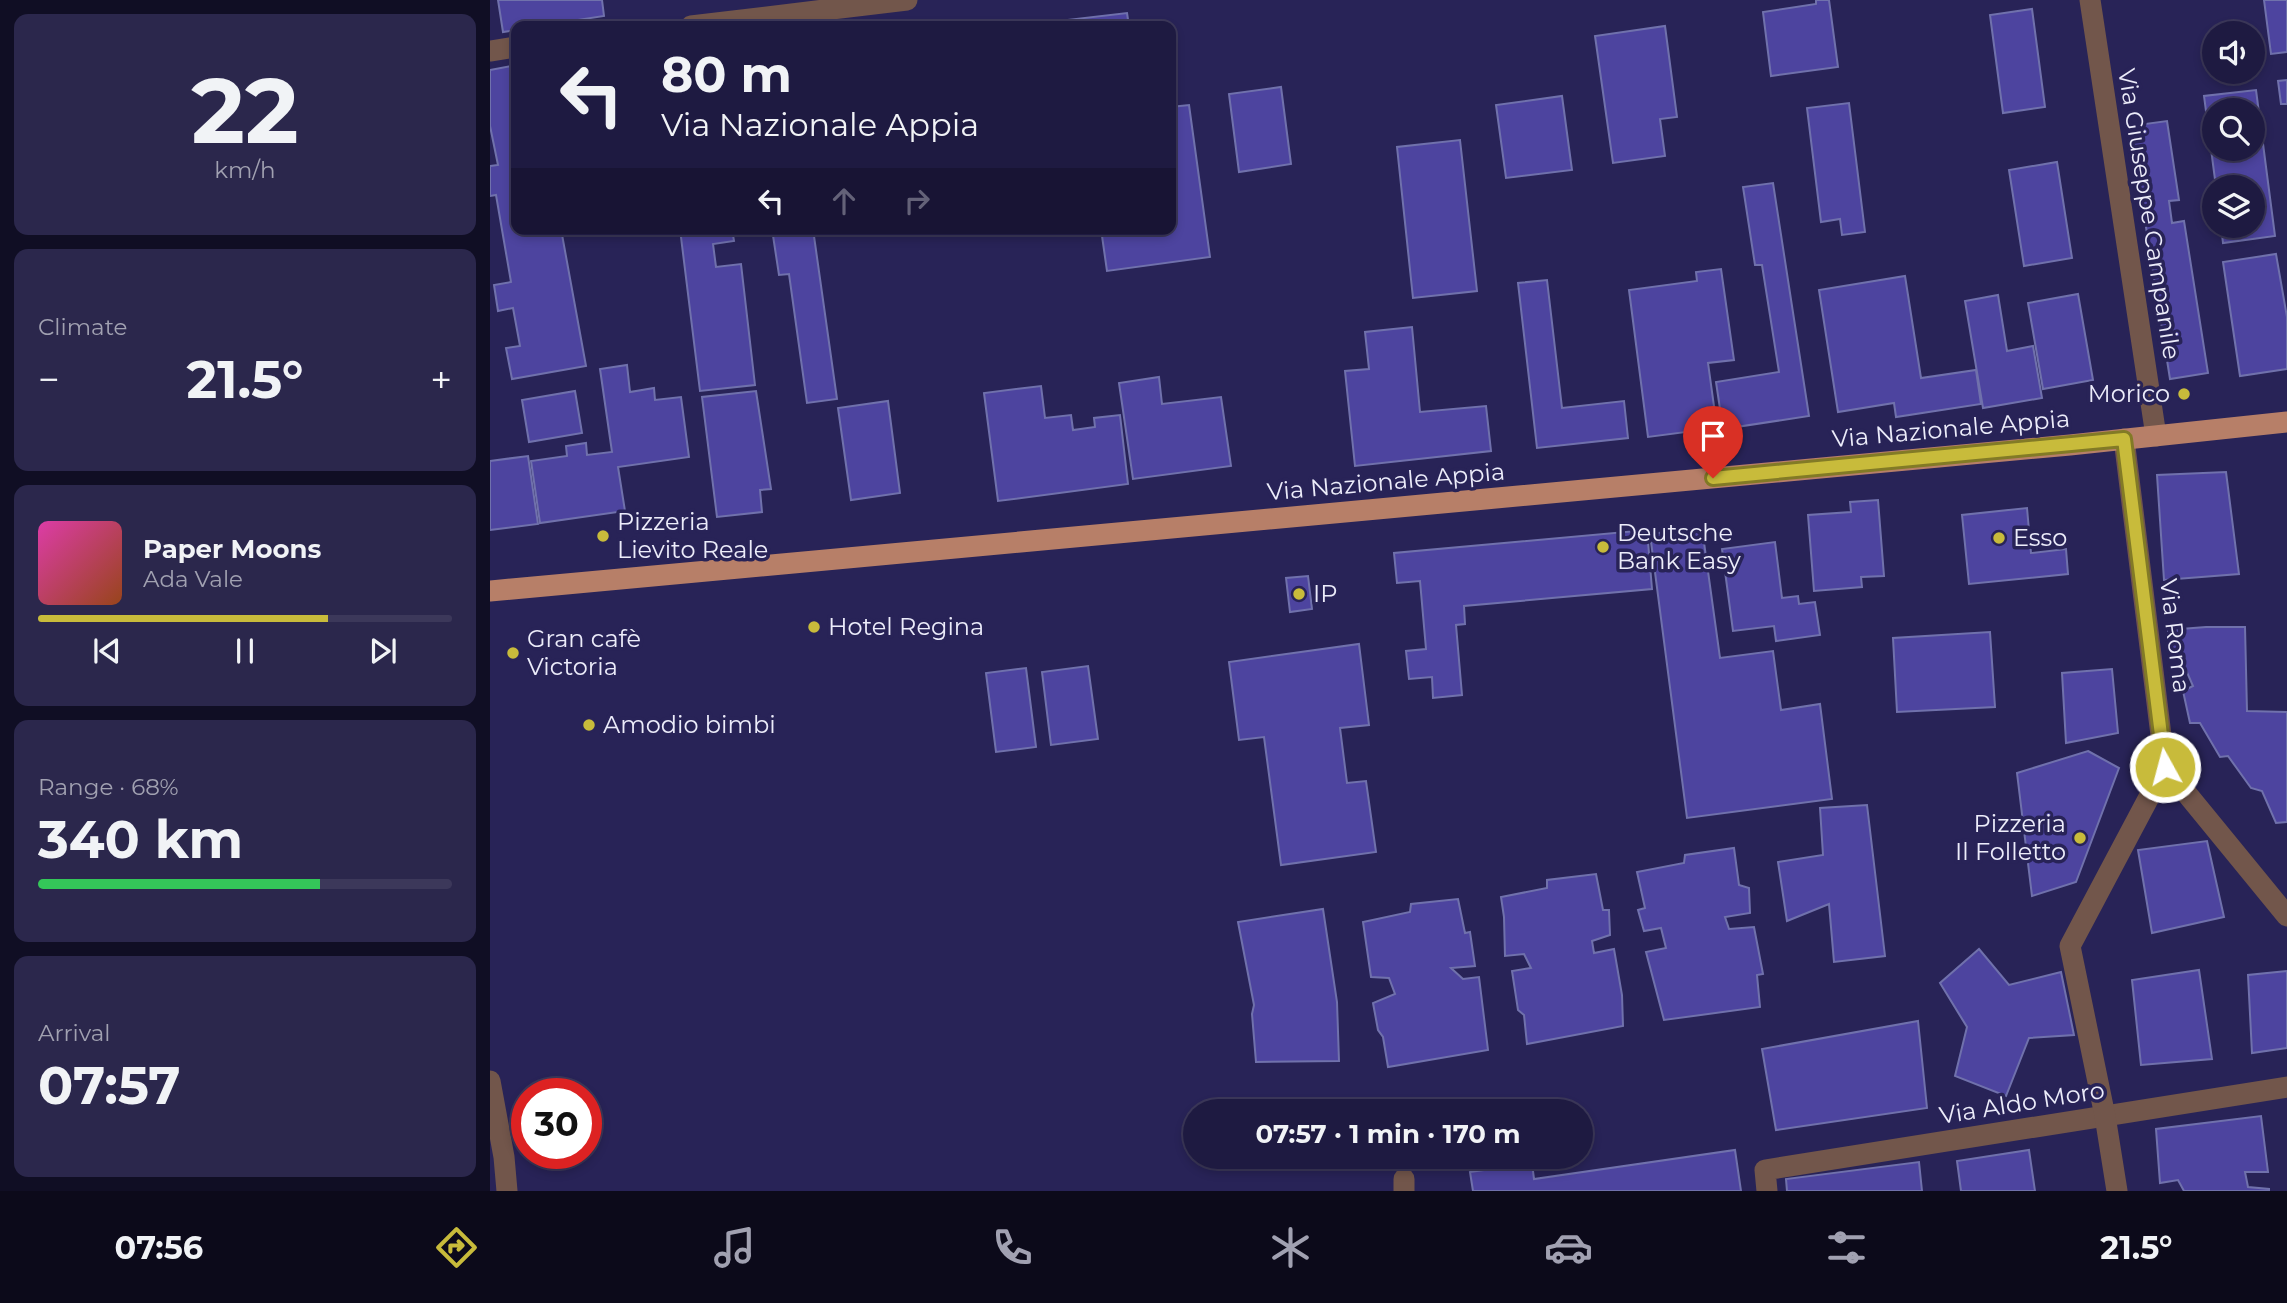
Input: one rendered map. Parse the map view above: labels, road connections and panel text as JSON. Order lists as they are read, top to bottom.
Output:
{
  "streets": {
    "main road": ["Via Nazionale Appia"],
    "street": ["Via Giuseppe Campanile", "Via Roma", "Via Aldo Moro"]
  },
  "crossings": [
    ["Via Giuseppe Campanile", "Via Nazionale Appia"],
    ["Via Nazionale Appia", "Via Roma"]
  ],
  "places": [
    "Morico",
    "Pizzeria Lievito Reale",
    "Esso",
    "Deutsche Bank Easy",
    "IP",
    "Hotel Regina",
    "Gran cafè Victoria",
    "Amodio bimbi",
    "Pizzeria Il Folletto"
  ],
  "page": {
    "tile": [
      ["22", "km/h"],
      "Climate",
      ["Range · 68%", "340 km"],
      ["Arrival", "07:57"]
    ],
    "turn": ["80 m", "Via Nazionale Appia"],
    "heat": ["−", "21.5°", "+"],
    "song": ["Paper Moons", "Ada Vale"],
    "limit": "30",
    "trip": "07:57 · 1 min · 170 m",
    "tabs": ["07:56", "21.5°"]
  }
}
